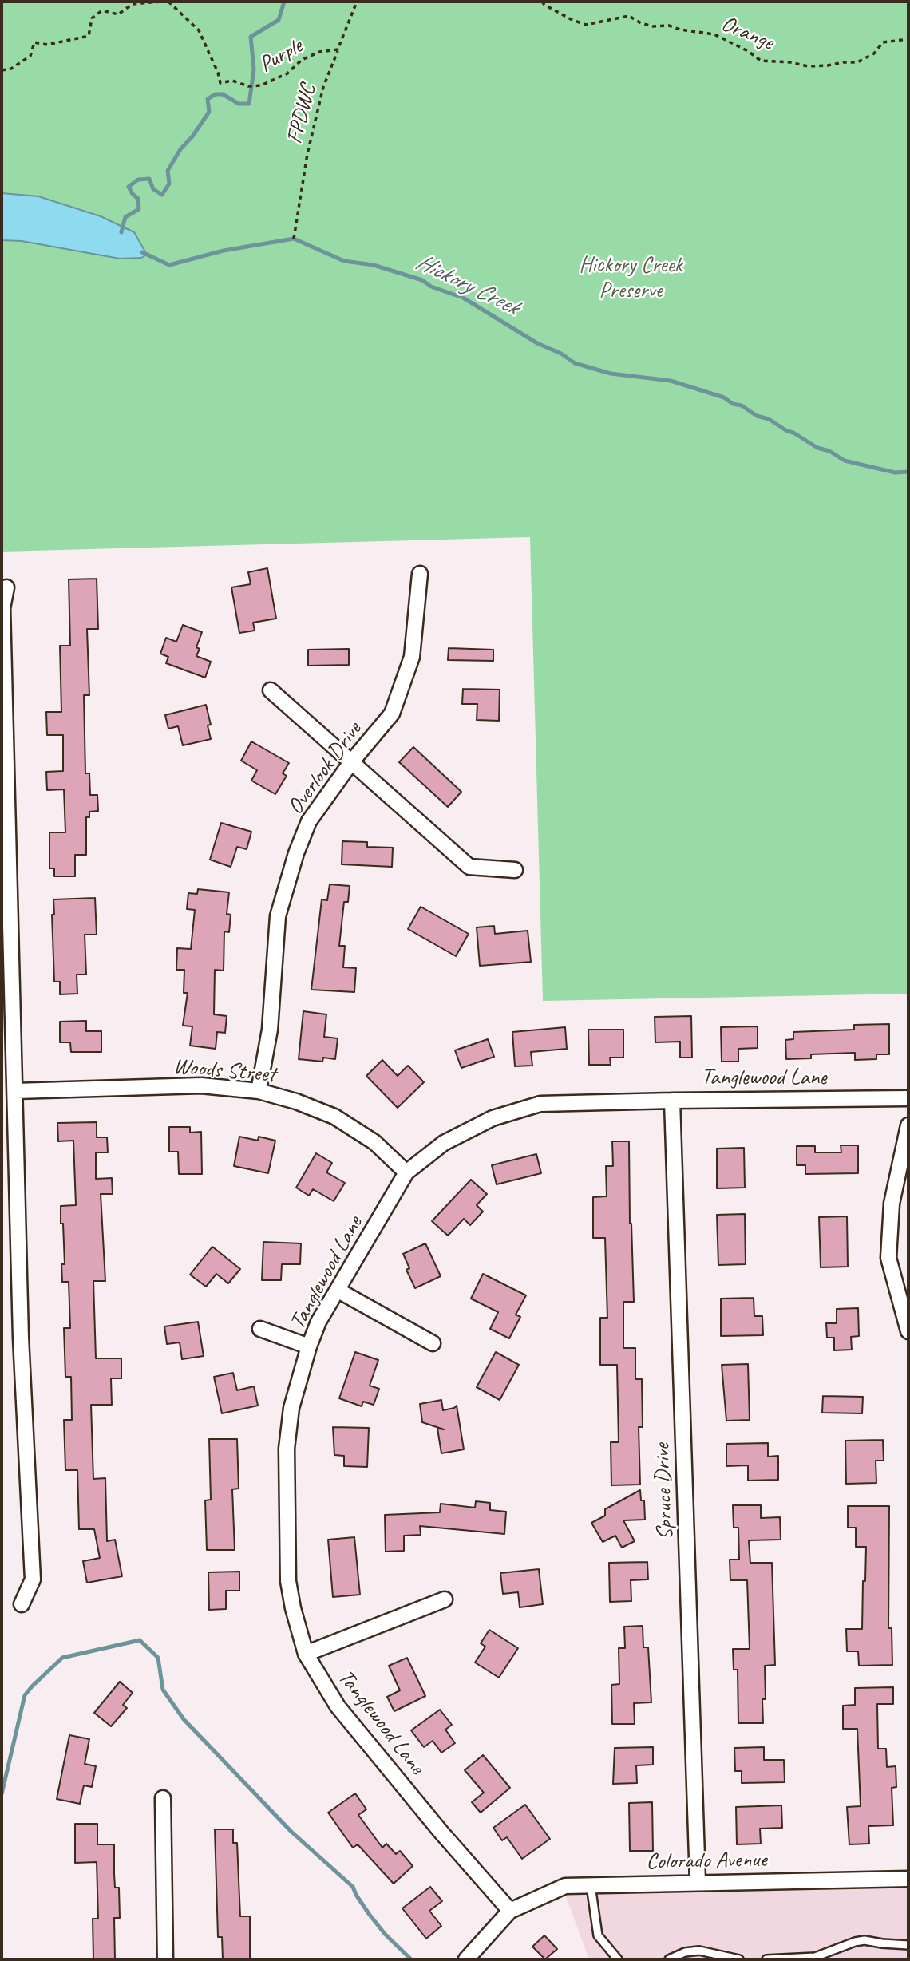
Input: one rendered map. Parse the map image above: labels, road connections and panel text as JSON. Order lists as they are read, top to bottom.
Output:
{
  "streets": {
    "street": [
      "Overlook Drive",
      "Woods Street",
      "Tanglewood Lane",
      "Spruce Drive",
      "Colorado Avenue"
    ],
    "path": ["Orange", "Purple", "FPDWC"]
  },
  "crossings": [
    ["Purple", "FPDWC"],
    ["Overlook Drive", "Woods Street"],
    ["Woods Street", "Tanglewood Lane"],
    ["Tanglewood Lane", "Spruce Drive"],
    ["Tanglewood Lane", "Colorado Avenue"],
    ["Spruce Drive", "Colorado Avenue"]
  ],
  "water": ["Hickory Creek"],
  "parks": ["Hickory Creek Preserve"]
}
